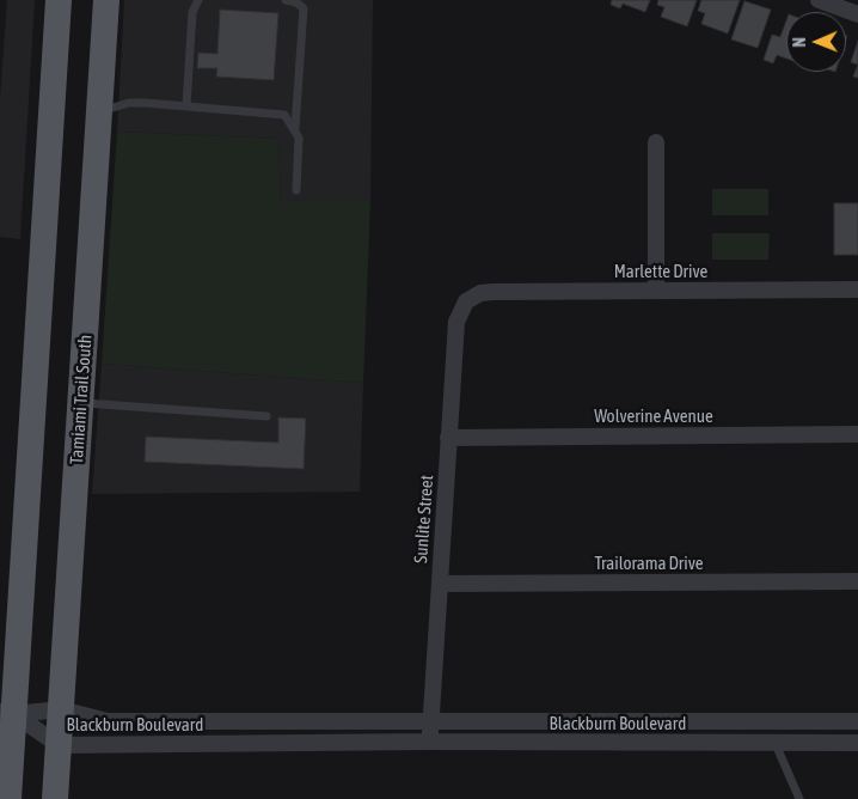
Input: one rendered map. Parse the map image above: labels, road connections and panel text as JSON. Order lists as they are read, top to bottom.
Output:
{
  "streets": {
    "main road": ["Tamiami Trail South"],
    "street": [
      "Marlette Drive",
      "Wolverine Avenue",
      "Sunlite Street",
      "Trailorama Drive",
      "Blackburn Boulevard"
    ]
  },
  "crossings": [
    ["Marlette Drive", "Sunlite Street"],
    ["Tamiami Trail South", "Blackburn Boulevard"],
    ["Wolverine Avenue", "Sunlite Street"],
    ["Sunlite Street", "Trailorama Drive"],
    ["Sunlite Street", "Blackburn Boulevard"]
  ],
  "north": "left"
}
